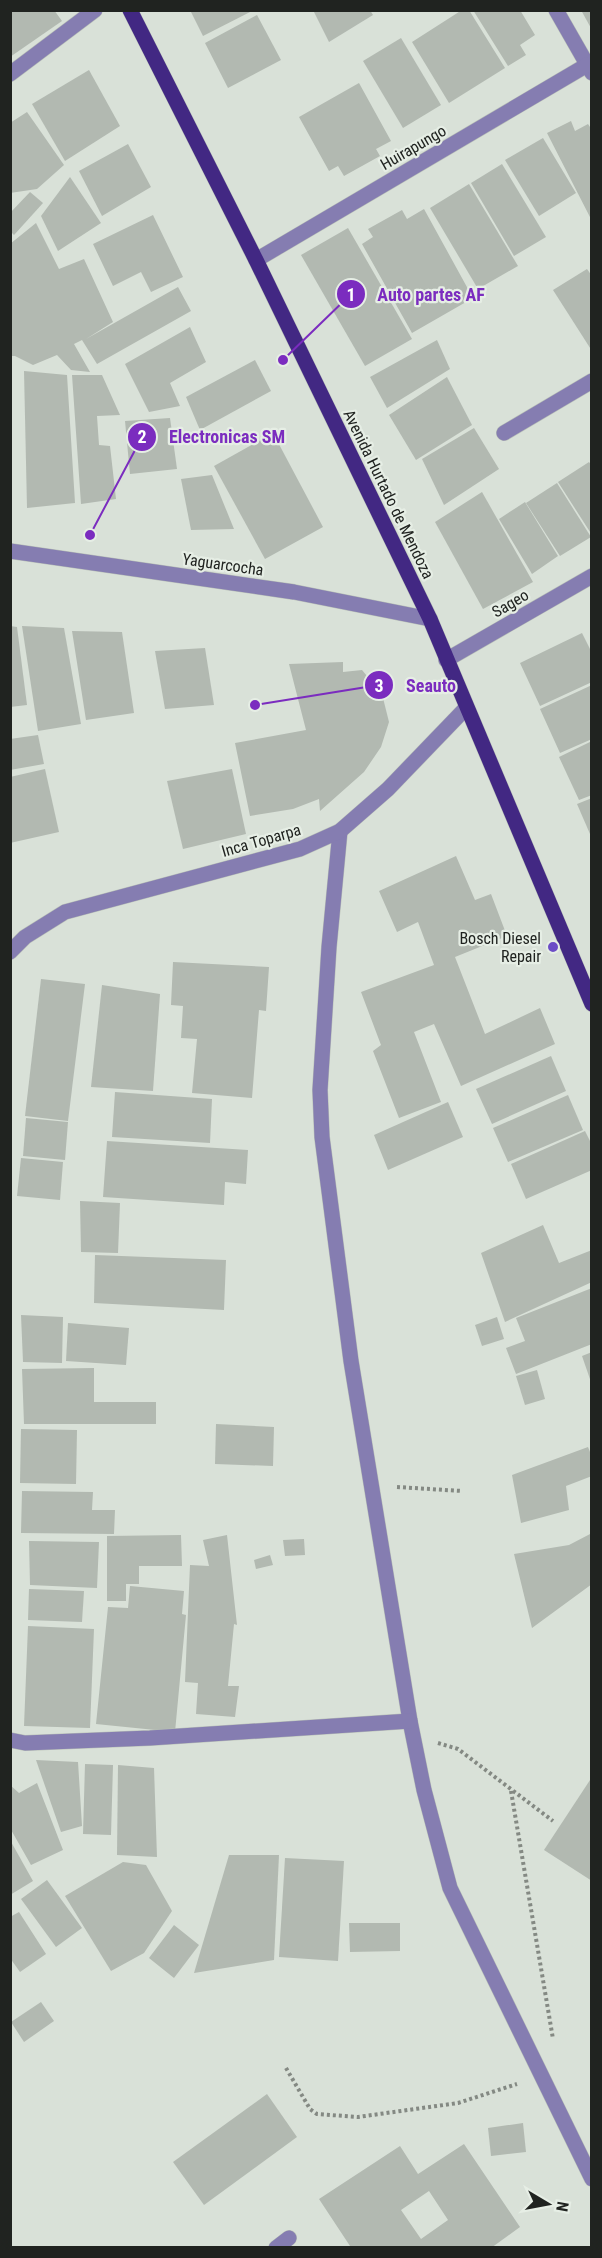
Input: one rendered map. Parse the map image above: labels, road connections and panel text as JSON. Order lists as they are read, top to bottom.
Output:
{
  "streets": {
    "main road": ["Avenida Hurtado de Mendoza"],
    "street": [
      "Huirapungo",
      "Yaguarcocha",
      "Sageo",
      "Inca Toparpa"
    ]
  },
  "crossings": [
    ["Huirapungo", "Avenida Hurtado de Mendoza"],
    ["Avenida Hurtado de Mendoza", "Yaguarcocha"],
    ["Avenida Hurtado de Mendoza", "Sageo"],
    ["Avenida Hurtado de Mendoza", "Inca Toparpa"]
  ],
  "places": [
    "Auto partes AF",
    "Electronicas SM",
    "Seauto",
    "Bosch Diesel Repair"
  ],
  "north": "right"
}
